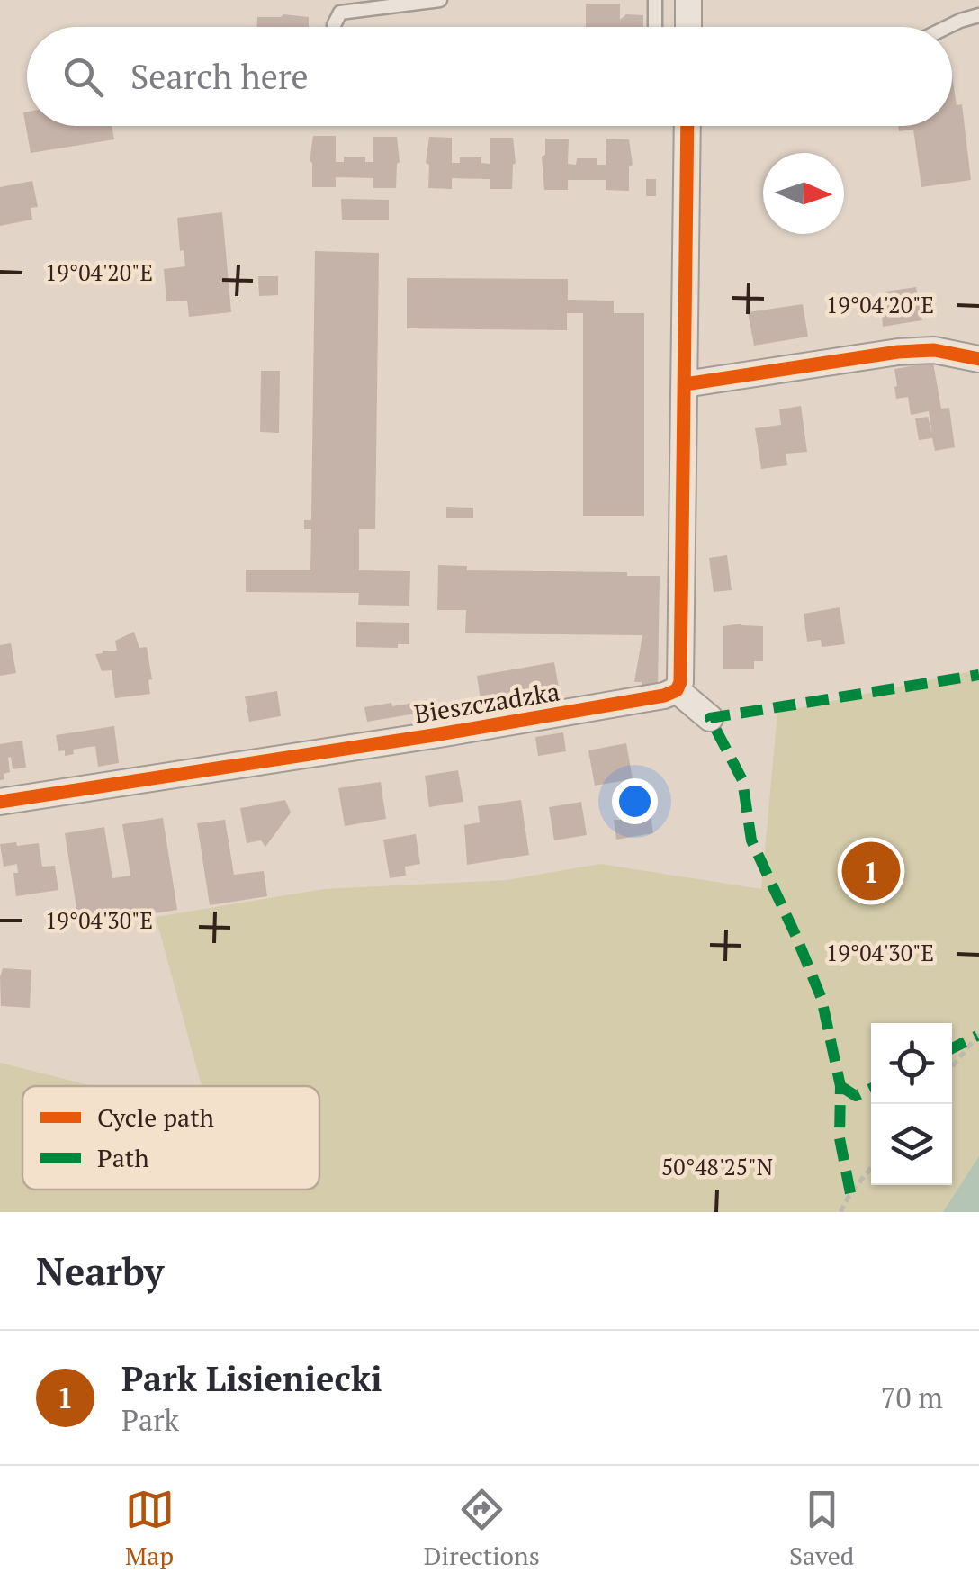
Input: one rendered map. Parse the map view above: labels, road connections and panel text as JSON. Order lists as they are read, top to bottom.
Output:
{
  "streets": {
    "street": ["Bieszczadzka"]
  },
  "legend": ["Cycle path", "Path"],
  "north": "right",
  "page": {
    "search": "Search here",
    "pins": "1",
    "heading": "Nearby",
    "list": [
      {
        "mark": "1",
        "name": "Park Lisieniecki",
        "note": "Park",
        "value": "70 m"
      }
    ],
    "nav": ["Map", "Directions", "Saved"]
  },
  "coordinates": ["19°04'20\"E", "19°04'30\"E", "50°48'25\"N"]
}
